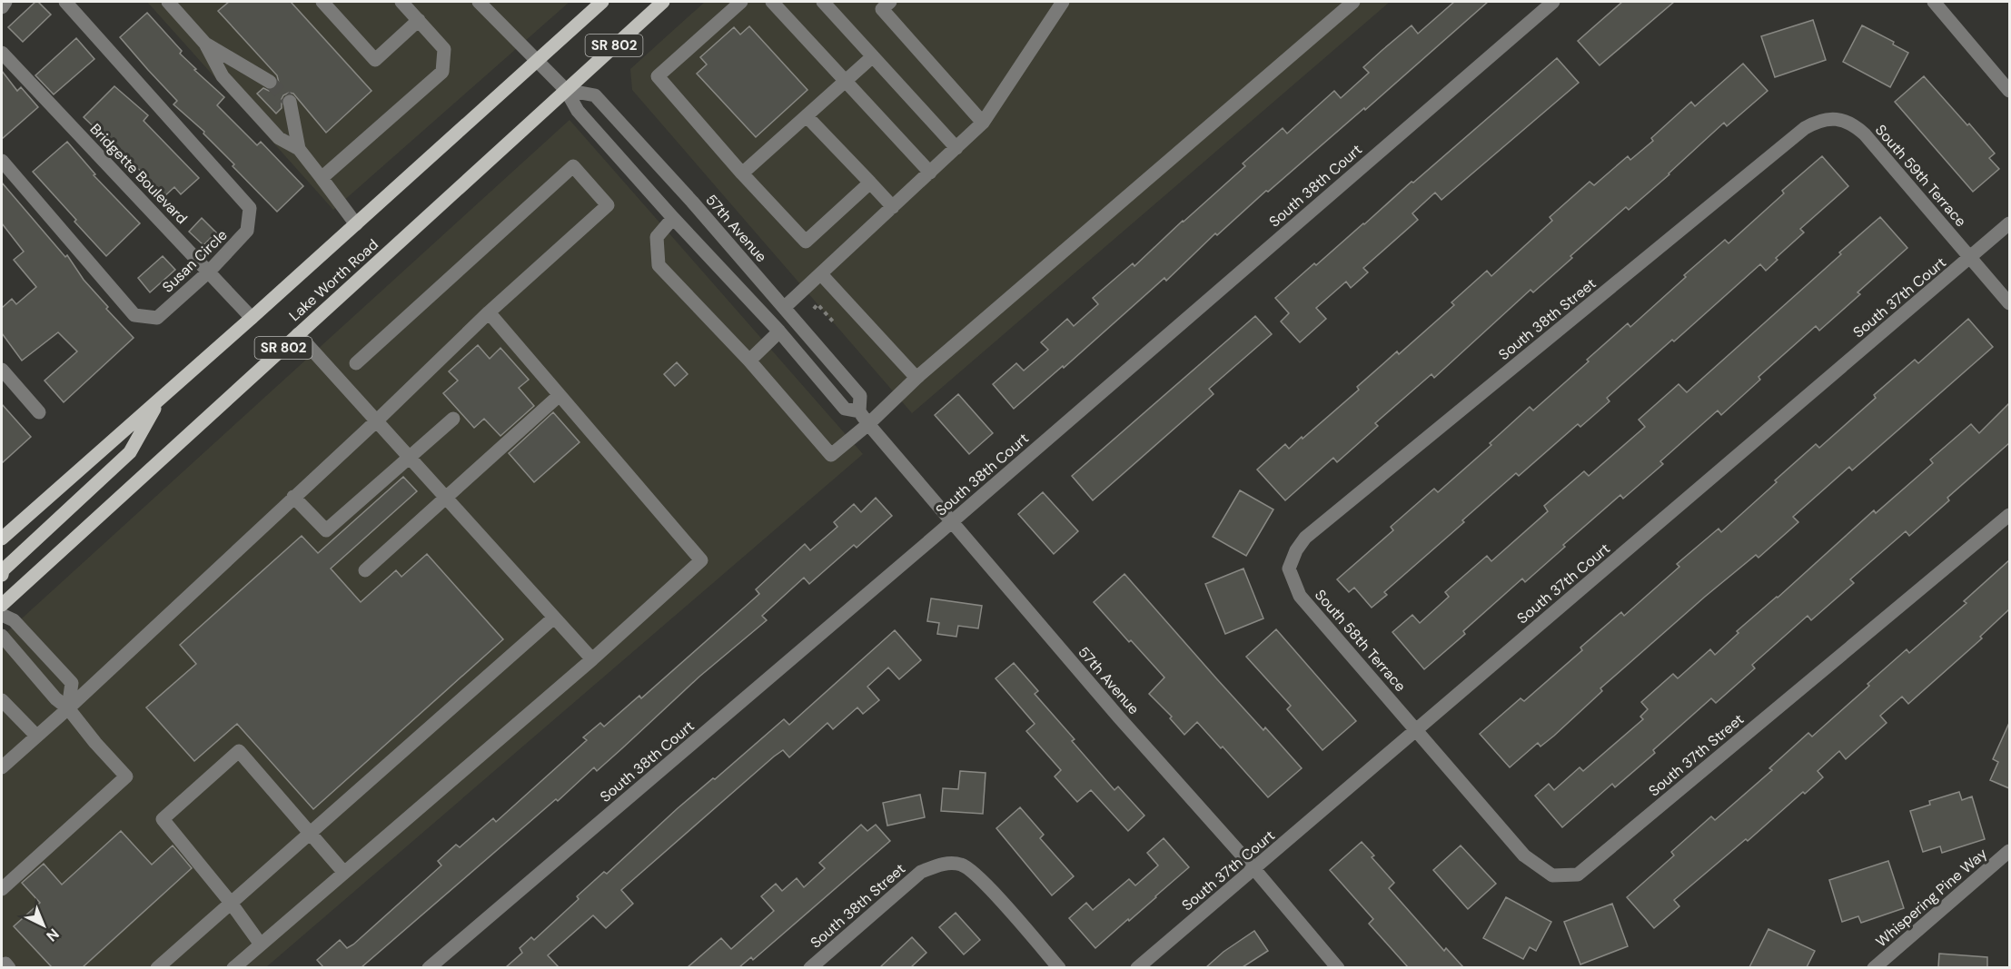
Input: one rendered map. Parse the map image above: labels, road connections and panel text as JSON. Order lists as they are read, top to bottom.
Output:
{
  "streets": {
    "main road": ["SR 802", "Lake Worth Road"],
    "street": [
      "Bridgette Boulevard",
      "South 59th Terrace",
      "South 38th Court",
      "57th Avenue",
      "Susan Circle",
      "South 37th Court",
      "South 38th Street",
      "South 58th Terrace",
      "South 37th Street",
      "Whispering Pine Way"
    ]
  },
  "crossings": [
    ["Bridgette Boulevard", "Susan Circle"],
    ["Bridgette Boulevard", "Lake Worth Road"],
    ["South 59th Terrace", "South 37th Court"],
    ["South 59th Terrace", "South 38th Street"],
    ["South 38th Court", "57th Avenue"],
    ["57th Avenue", "Lake Worth Road"],
    ["57th Avenue", "South 37th Court"],
    ["South 37th Court", "South 58th Terrace"],
    ["South 37th Court", "South 37th Street"],
    ["South 38th Street", "South 58th Terrace"],
    ["South 58th Terrace", "South 37th Street"]
  ],
  "north": "bottom right"
}
